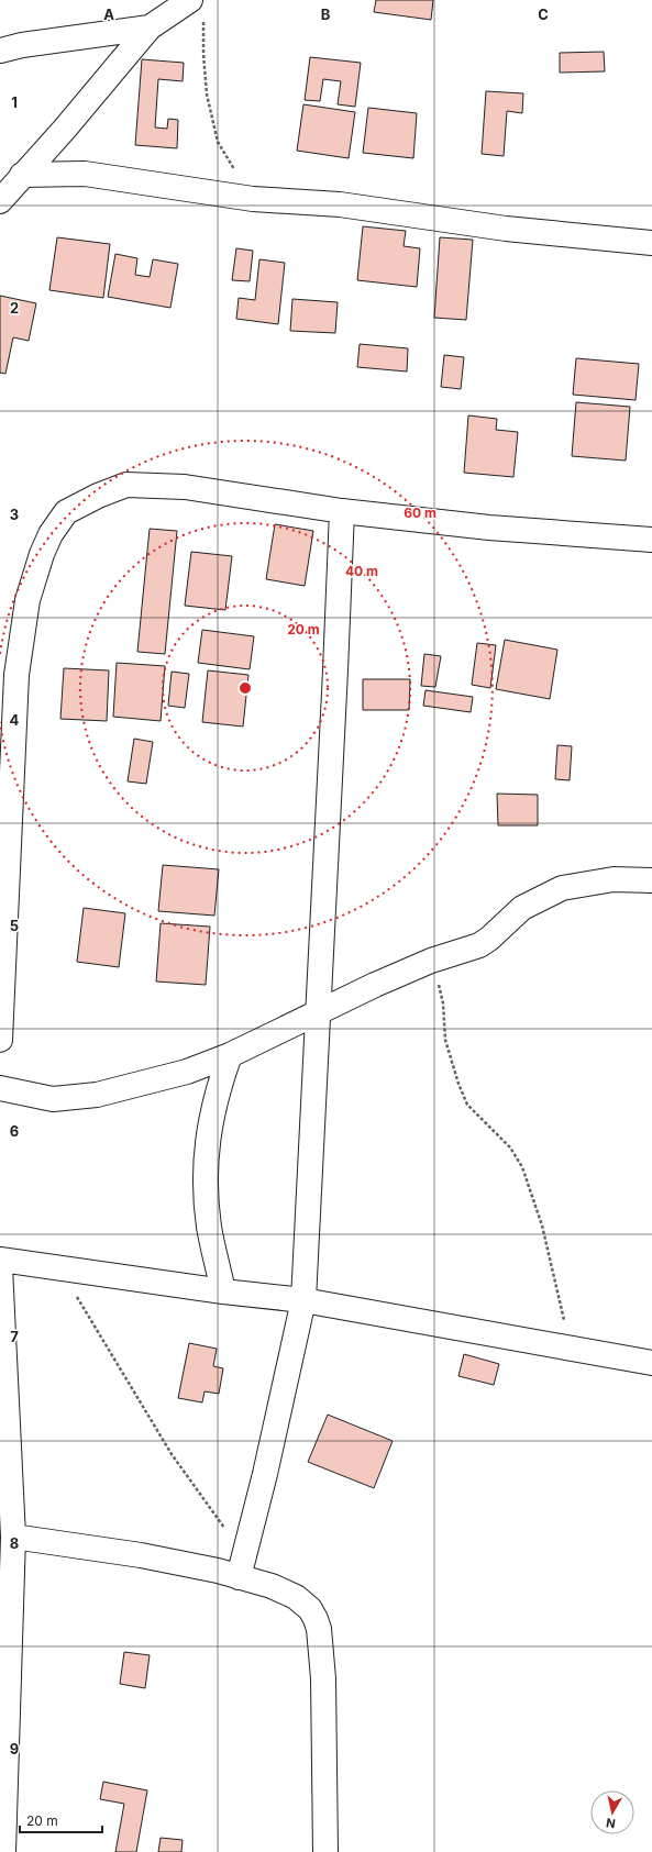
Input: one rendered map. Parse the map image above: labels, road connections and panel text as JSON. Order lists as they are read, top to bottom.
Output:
{
  "scale_bar": "20 m",
  "north": "bottom",
  "grid": {
    "columns": ["A", "B", "C"],
    "rows": [
      "1",
      "2",
      "3",
      "4",
      "5",
      "6",
      "7",
      "8",
      "9"
    ]
  },
  "rings": ["60 m", "40 m", "20 m"]
}
